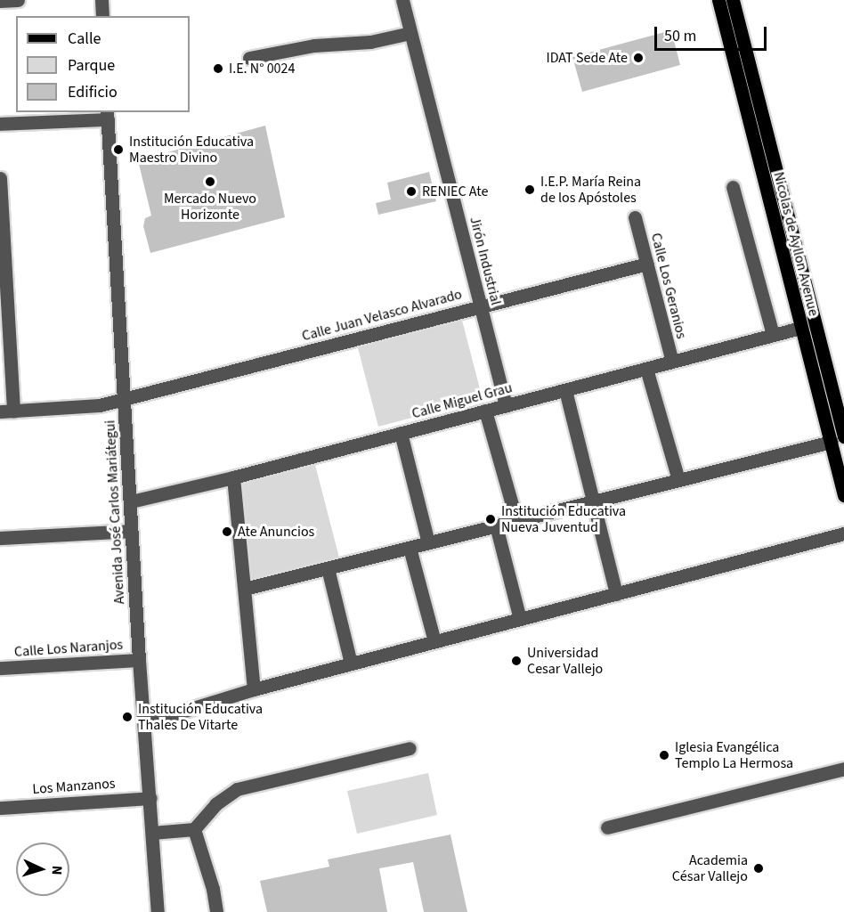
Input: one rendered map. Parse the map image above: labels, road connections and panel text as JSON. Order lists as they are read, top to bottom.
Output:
{
  "streets": {
    "main road": ["Nicolas de Ayllon Avenue"],
    "street": [
      "Jirón Industrial",
      "Calle Los Geranios",
      "Calle Juan Velasco Alvarado",
      "Calle Miguel Grau",
      "Avenida José Carlos Mariátegui",
      "Calle Los Naranjos",
      "Los Manzanos"
    ]
  },
  "crossings": [
    ["Nicolas de Ayllon Avenue", "Calle Miguel Grau"],
    ["Jirón Industrial", "Calle Juan Velasco Alvarado"],
    ["Jirón Industrial", "Calle Miguel Grau"],
    ["Calle Los Geranios", "Calle Juan Velasco Alvarado"],
    ["Calle Los Geranios", "Calle Miguel Grau"],
    ["Calle Juan Velasco Alvarado", "Avenida José Carlos Mariátegui"],
    ["Calle Miguel Grau", "Avenida José Carlos Mariátegui"],
    ["Avenida José Carlos Mariátegui", "Calle Los Naranjos"],
    ["Avenida José Carlos Mariátegui", "Los Manzanos"]
  ],
  "places": [
    "IDAT Sede Ate",
    "I.E. N° 0024",
    "Institución Educativa Maestro Divino",
    "Mercado Nuevo Horizonte",
    "I.E.P. María Reina de los Apóstoles",
    "RENIEC Ate",
    "Institución Educativa Nueva Juventud",
    "Ate Anuncios",
    "Universidad Cesar Vallejo",
    "Institución Educativa Thales De Vitarte",
    "Iglesia Evangélica Templo La Hermosa",
    "Academia César Vallejo"
  ],
  "legend": ["Calle", "Parque", "Edificio"],
  "scale_bar": "50 m",
  "north": "right"
}
